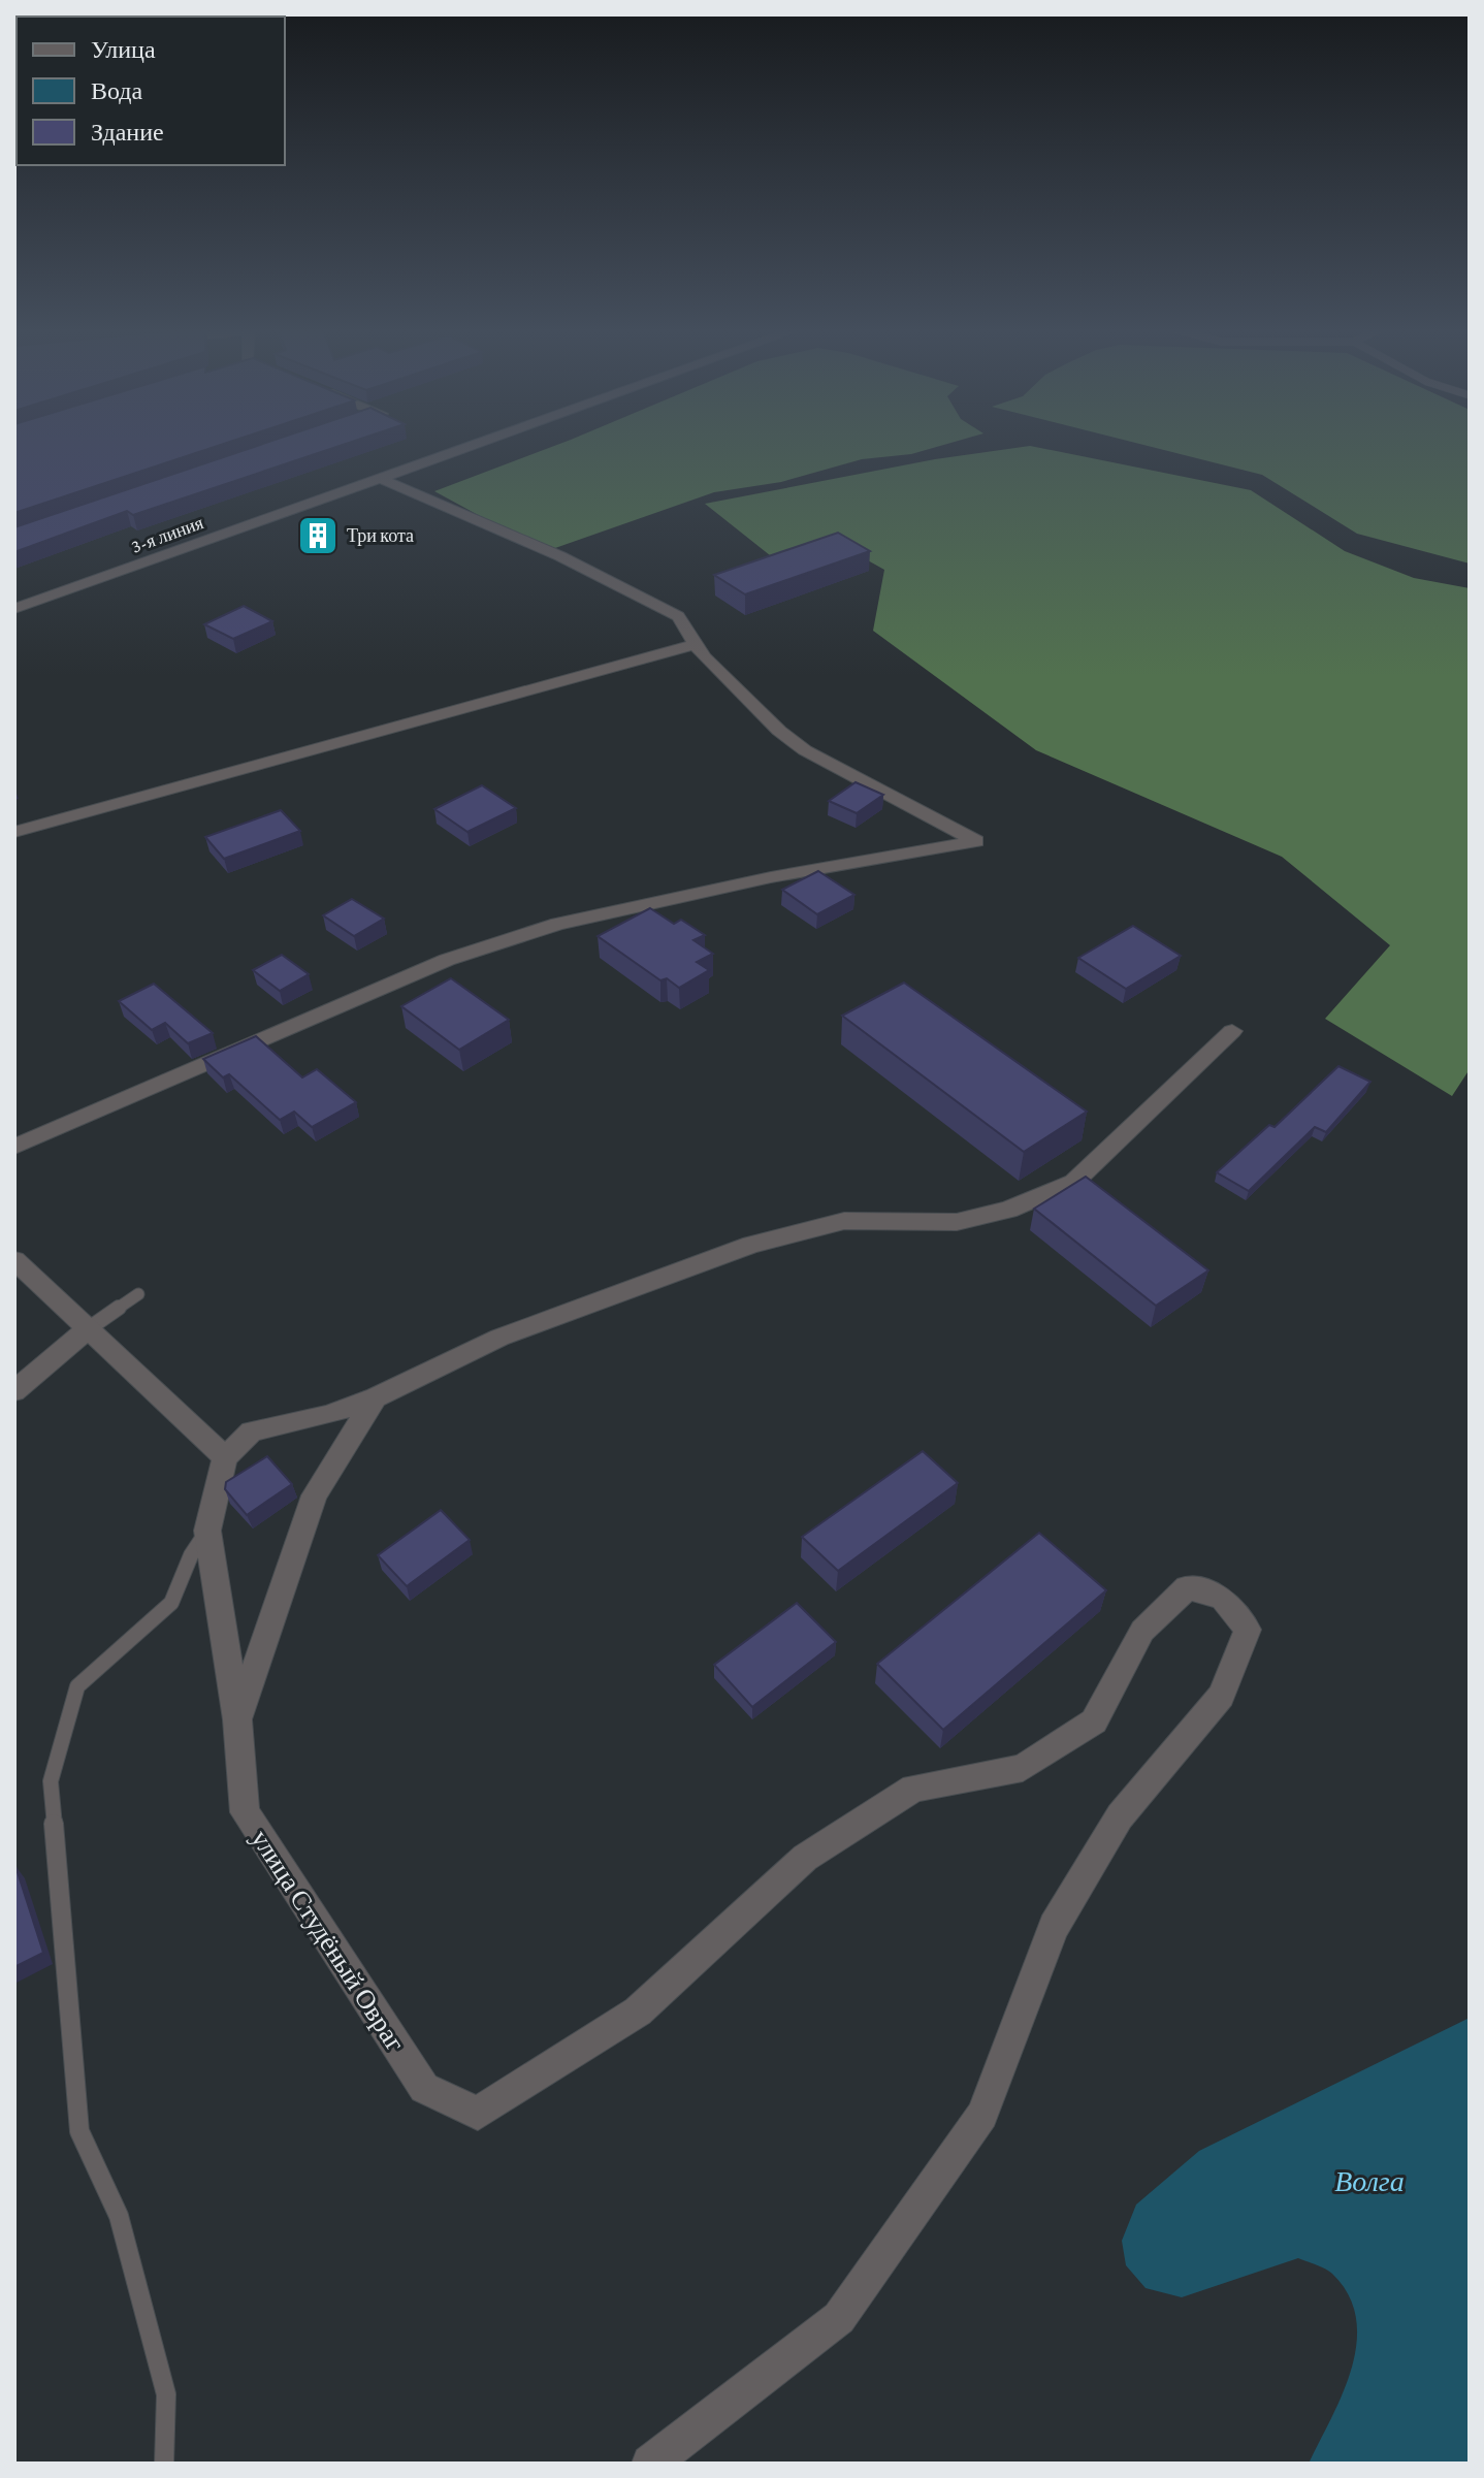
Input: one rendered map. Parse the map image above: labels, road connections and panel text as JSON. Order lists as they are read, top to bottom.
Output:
{
  "streets": {
    "street": ["3-я линия", "улица Студёный Овраг"]
  },
  "water": ["Волга"],
  "places": {
    "building": ["Три кота"]
  },
  "legend": ["Улица", "Вода", "Здание"]
}
